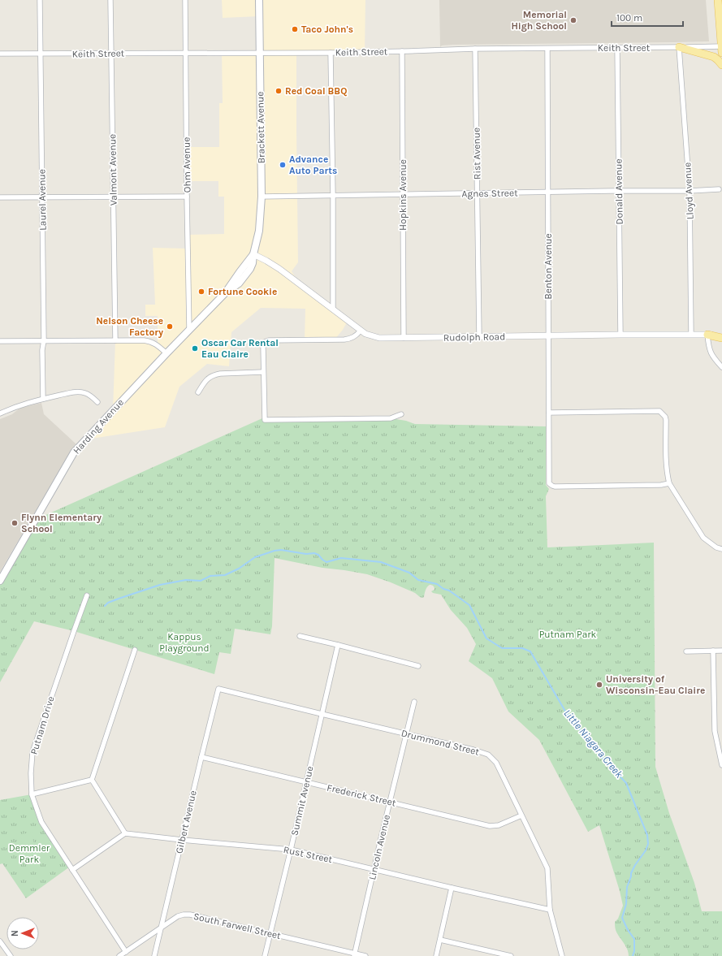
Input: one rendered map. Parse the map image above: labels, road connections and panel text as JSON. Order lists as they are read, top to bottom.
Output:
{
  "streets": {
    "main road": ["Brackett Avenue", "Harding Avenue"],
    "street": [
      "Keith Street",
      "Rist Avenue",
      "Ohm Avenue",
      "Valmont Avenue",
      "Lloyd Avenue",
      "Donald Avenue",
      "Agnes Street",
      "Hopkins Avenue",
      "Laurel Avenue",
      "Benton Avenue",
      "Rudolph Road",
      "Putnam Drive",
      "Drummond Street",
      "Frederick Street",
      "Summit Avenue",
      "Gilbert Avenue",
      "Lincoln Avenue",
      "Rust Street",
      "South Farwell Street"
    ]
  },
  "crossings": [
    ["Keith Street", "Brackett Avenue"],
    ["Keith Street", "Rist Avenue"],
    ["Keith Street", "Ohm Avenue"],
    ["Keith Street", "Valmont Avenue"],
    ["Keith Street", "Lloyd Avenue"],
    ["Keith Street", "Donald Avenue"],
    ["Keith Street", "Hopkins Avenue"],
    ["Keith Street", "Laurel Avenue"],
    ["Keith Street", "Benton Avenue"],
    ["Brackett Avenue", "Agnes Street"],
    ["Brackett Avenue", "Rudolph Road"],
    ["Brackett Avenue", "Harding Avenue"],
    ["Rist Avenue", "Agnes Street"],
    ["Rist Avenue", "Rudolph Road"],
    ["Ohm Avenue", "Harding Avenue"],
    ["Lloyd Avenue", "Agnes Street"],
    ["Lloyd Avenue", "Rudolph Road"],
    ["Donald Avenue", "Agnes Street"],
    ["Donald Avenue", "Rudolph Road"],
    ["Agnes Street", "Hopkins Avenue"],
    ["Agnes Street", "Benton Avenue"],
    ["Hopkins Avenue", "Rudolph Road"],
    ["Benton Avenue", "Rudolph Road"],
    ["Rudolph Road", "Harding Avenue"],
    ["Putnam Drive", "South Farwell Street"],
    ["Drummond Street", "Frederick Street"],
    ["Drummond Street", "Summit Avenue"],
    ["Drummond Street", "Gilbert Avenue"],
    ["Drummond Street", "Lincoln Avenue"],
    ["Drummond Street", "Rust Street"],
    ["Frederick Street", "Summit Avenue"],
    ["Frederick Street", "Gilbert Avenue"],
    ["Frederick Street", "Lincoln Avenue"],
    ["Summit Avenue", "Rust Street"],
    ["Summit Avenue", "South Farwell Street"],
    ["Gilbert Avenue", "Rust Street"],
    ["Gilbert Avenue", "South Farwell Street"],
    ["Lincoln Avenue", "Rust Street"],
    ["Lincoln Avenue", "South Farwell Street"]
  ],
  "water": ["Little Niagara Creek"],
  "parks": ["Putnam Park", "Kappus Playground", "Demmler Park"],
  "places": [
    "Memorial High School",
    "Taco John's",
    "Red Coal BBQ",
    "Advance Auto Parts",
    "Fortune Cookie",
    "Nelson Cheese Factory",
    "Oscar Car Rental Eau Claire",
    "Flynn Elementary School",
    "University of Wisconsin-Eau Claire"
  ],
  "scale_bar": "100 m",
  "north": "left"
}
